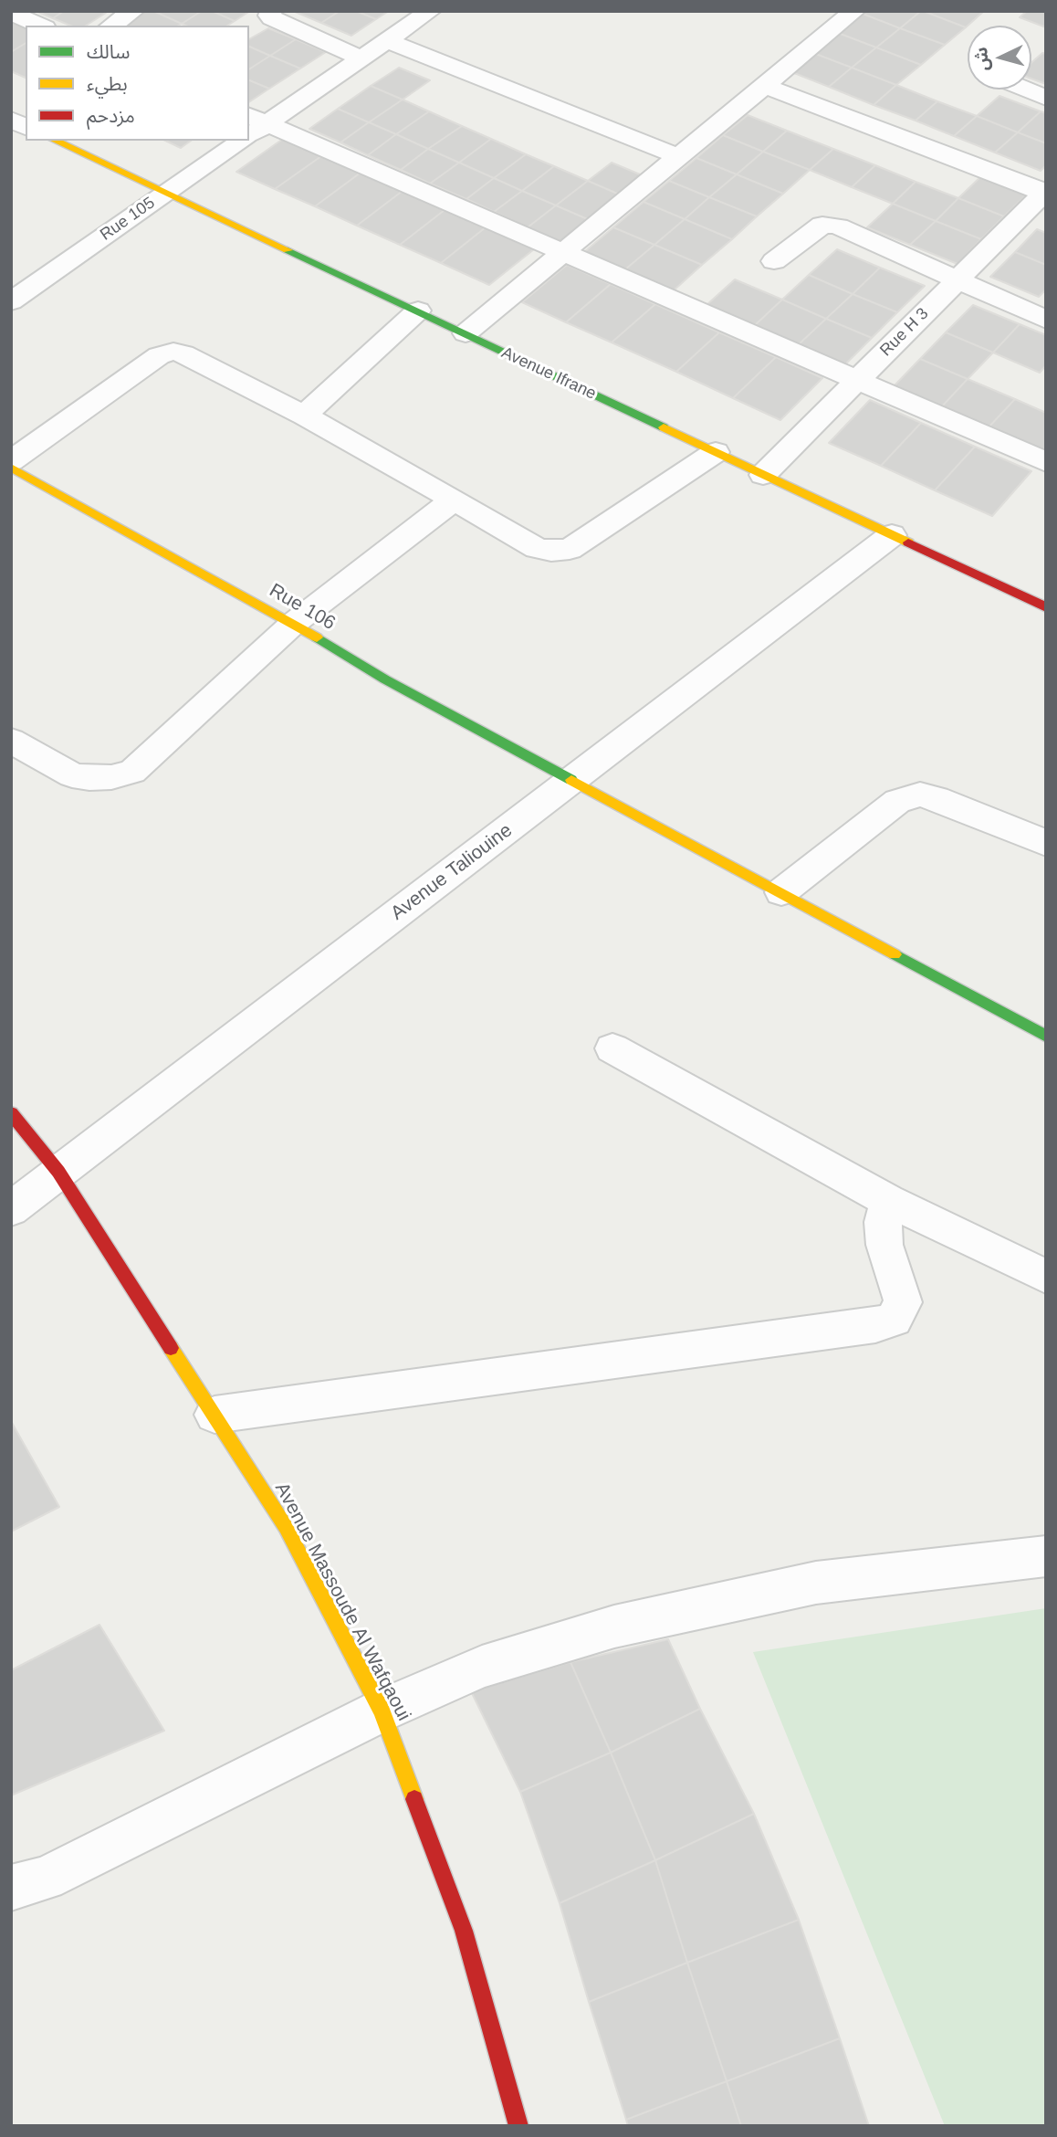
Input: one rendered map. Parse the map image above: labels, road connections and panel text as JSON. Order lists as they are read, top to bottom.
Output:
{
  "streets": {
    "street": [
      "Rue 105",
      "Rue H 3",
      "Avenue Ifrane",
      "Rue 106",
      "Avenue Taliouine",
      "Avenue Massoude Al Wafqaoui"
    ]
  },
  "crossings": [
    ["Rue 105", "Avenue Ifrane"],
    ["Rue H 3", "Avenue Ifrane"],
    ["Avenue Ifrane", "Avenue Taliouine"],
    ["Rue 106", "Avenue Taliouine"],
    ["Avenue Taliouine", "Avenue Massoude Al Wafqaoui"]
  ],
  "legend": ["سالك", "بطيء", "مزدحم"],
  "north": "left"
}
